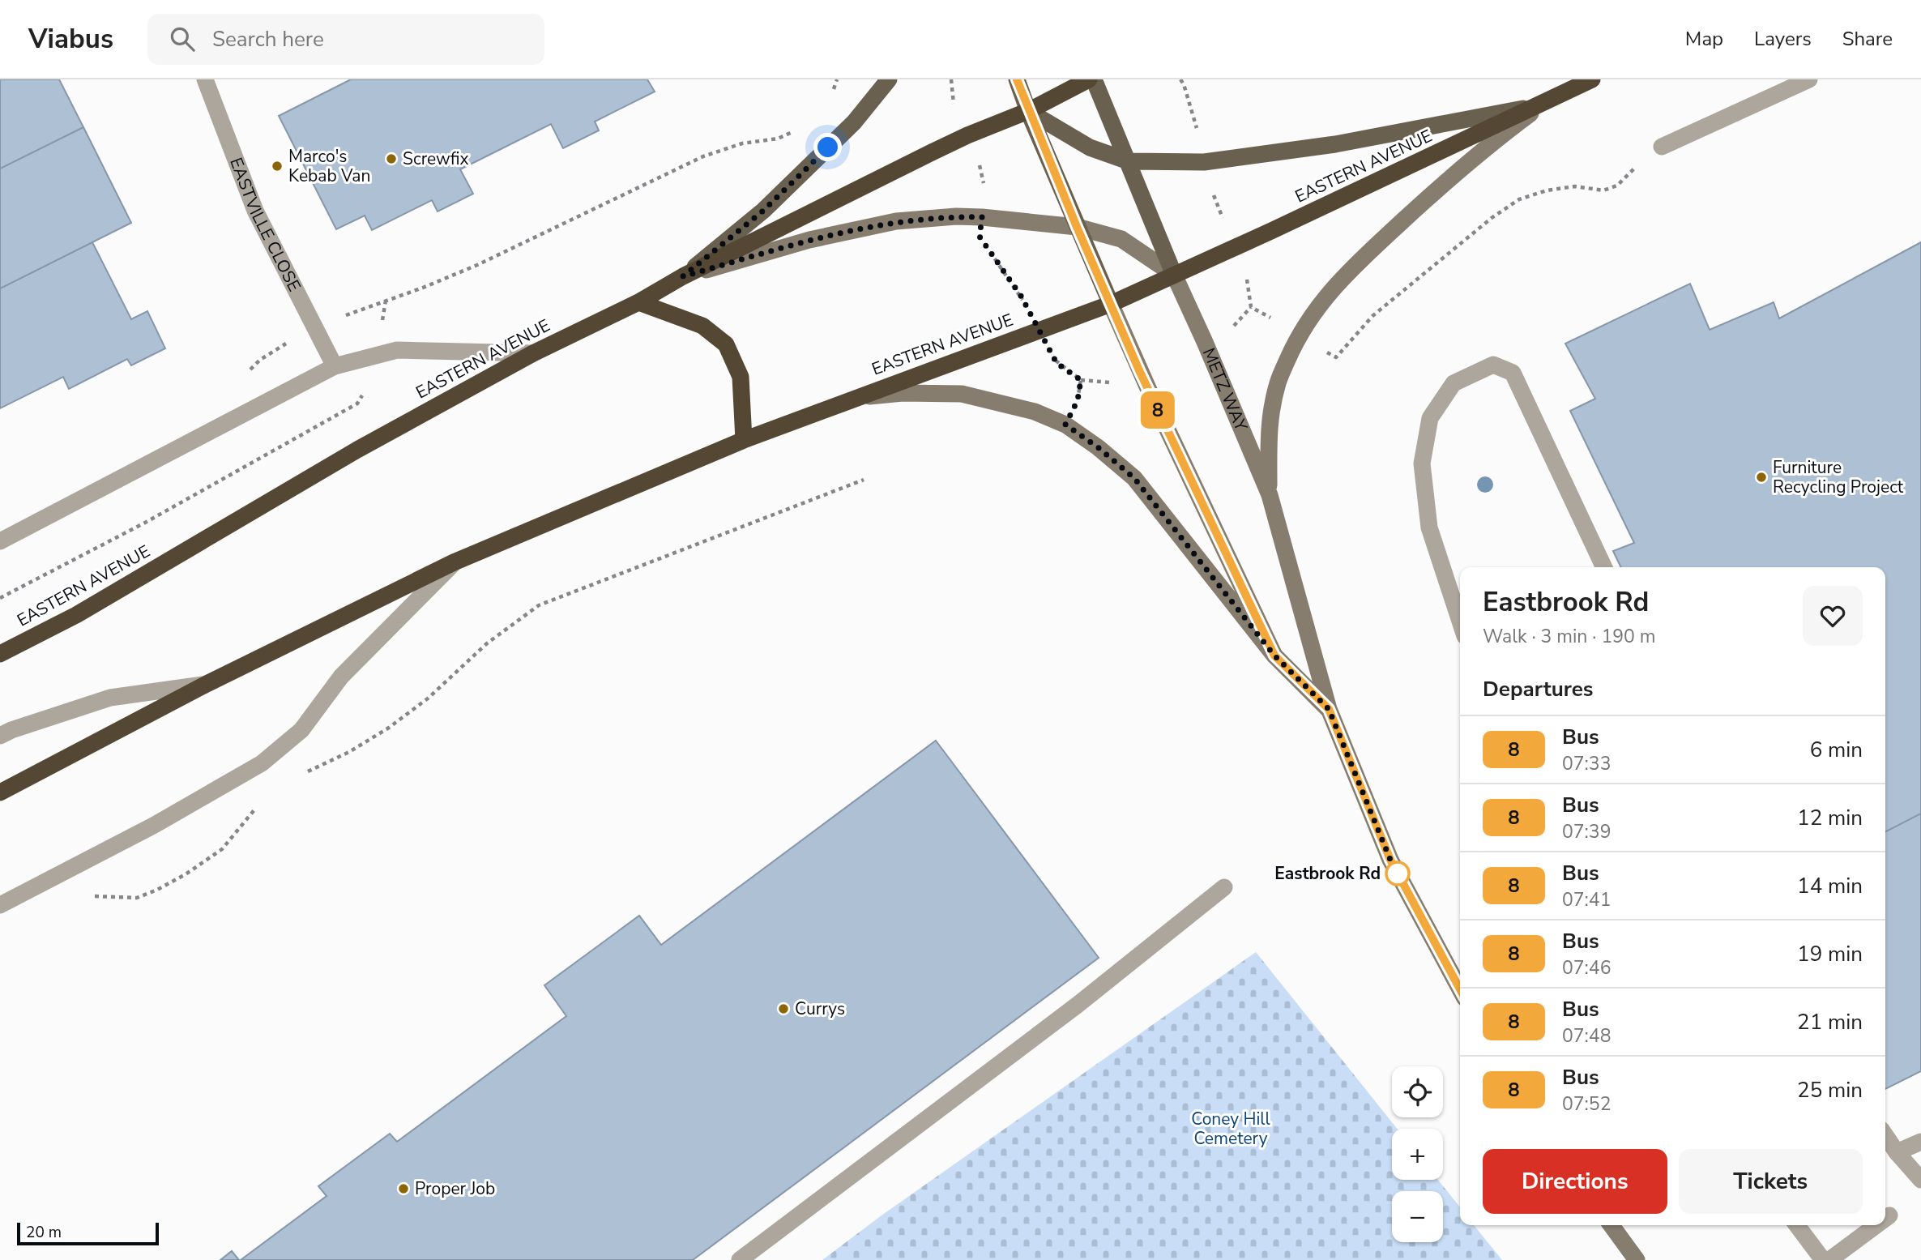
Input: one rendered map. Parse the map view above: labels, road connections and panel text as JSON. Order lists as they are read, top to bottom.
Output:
{
  "streets": {
    "highway": ["EASTERN AVENUE"],
    "main road": ["METZ WAY"],
    "lane": ["EASTVILLE CLOSE"]
  },
  "crossings": [
    ["EASTERN AVENUE", "METZ WAY"]
  ],
  "parks": ["Coney Hill Cemetery"],
  "places": [
    "Screwfix",
    "Marco's Kebab Van",
    "Furniture Recycling Project",
    "Eastbrook Rd",
    "Currys",
    "Proper Job"
  ],
  "lines": ["bus line 8"],
  "scale_bar": "20 m",
  "page": {
    "header": "Viabus",
    "search": "Search here",
    "nav": ["Map", "Layers", "Share"],
    "on_map": "8",
    "heading": [
      ["Eastbrook Rd", "Walk · 3 min · 190 m"],
      "Departures"
    ],
    "list": [
      {
        "mark": "8",
        "name": "Bus",
        "note": "07:33",
        "value": "6 min"
      },
      {
        "mark": "8",
        "name": "Bus",
        "note": "07:39",
        "value": "12 min"
      },
      {
        "mark": "8",
        "name": "Bus",
        "note": "07:41",
        "value": "14 min"
      },
      {
        "mark": "8",
        "name": "Bus",
        "note": "07:46",
        "value": "19 min"
      },
      {
        "mark": "8",
        "name": "Bus",
        "note": "07:48",
        "value": "21 min"
      },
      {
        "mark": "8",
        "name": "Bus",
        "note": "07:52",
        "value": "25 min"
      }
    ],
    "map_buttons": ["+", "−"],
    "buttons": ["Directions", "Tickets"],
    "scale": "20 m"
  }
}
